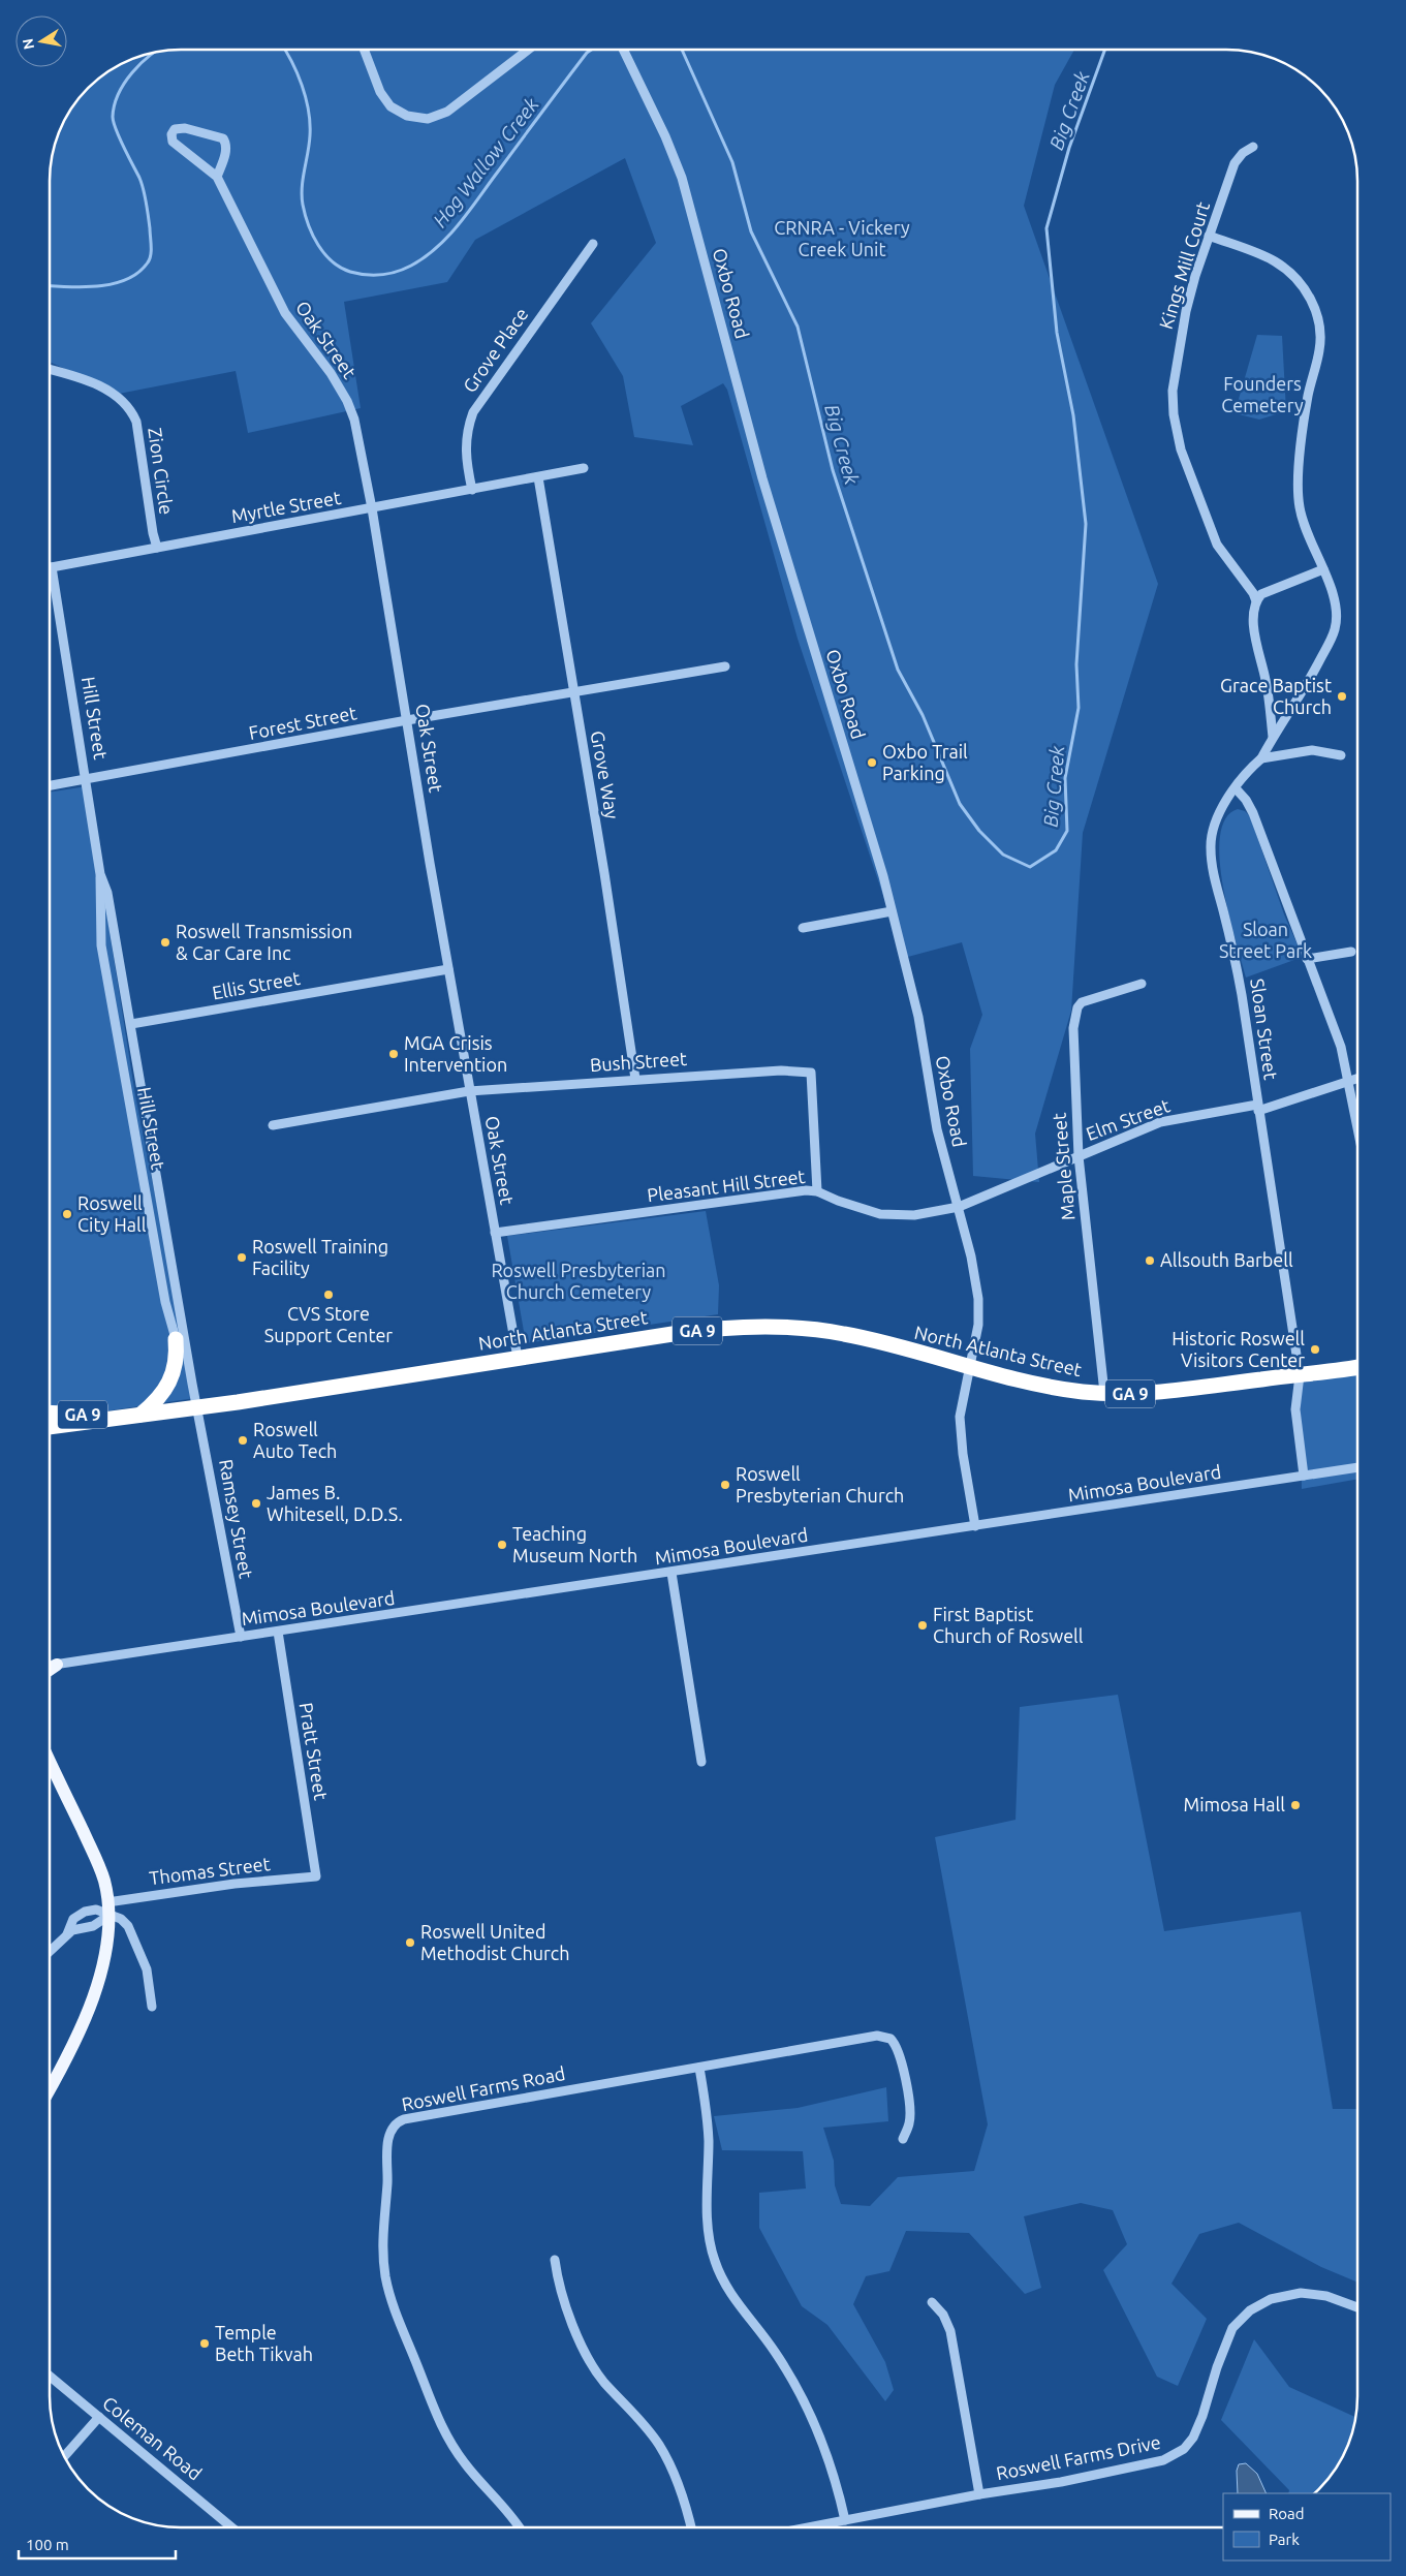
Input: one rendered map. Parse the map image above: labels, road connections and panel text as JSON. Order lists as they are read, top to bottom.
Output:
{
  "streets": {
    "highway": ["North Atlanta Street", "GA 9"],
    "street": [
      "Kings Mill Court",
      "Oxbo Road",
      "Oak Street",
      "Grove Place",
      "Zion Circle",
      "Myrtle Street",
      "Hill Street",
      "Forest Street",
      "Grove Way",
      "Ellis Street",
      "Sloan Street",
      "Bush Street",
      "Elm Street",
      "Maple Street",
      "Pleasant Hill Street",
      "Mimosa Boulevard",
      "Ramsey Street",
      "Pratt Street",
      "Thomas Street",
      "Roswell Farms Road",
      "Coleman Road",
      "Roswell Farms Drive"
    ]
  },
  "crossings": [
    ["Kings Mill Court", "Sloan Street"],
    ["Oxbo Road", "Elm Street"],
    ["Oxbo Road", "Pleasant Hill Street"],
    ["Oxbo Road", "North Atlanta Street"],
    ["Oxbo Road", "Mimosa Boulevard"],
    ["Oak Street", "Myrtle Street"],
    ["Oak Street", "Forest Street"],
    ["Oak Street", "Ellis Street"],
    ["Oak Street", "Bush Street"],
    ["Oak Street", "Pleasant Hill Street"],
    ["Oak Street", "North Atlanta Street"],
    ["Grove Place", "Myrtle Street"],
    ["Zion Circle", "Myrtle Street"],
    ["Myrtle Street", "Hill Street"],
    ["Myrtle Street", "Grove Way"],
    ["Hill Street", "Forest Street"],
    ["Hill Street", "Ellis Street"],
    ["Hill Street", "North Atlanta Street"],
    ["Hill Street", "Ramsey Street"],
    ["Forest Street", "Grove Way"],
    ["Grove Way", "Bush Street"],
    ["Sloan Street", "Elm Street"],
    ["Sloan Street", "North Atlanta Street"],
    ["Sloan Street", "Mimosa Boulevard"],
    ["Bush Street", "Pleasant Hill Street"],
    ["Elm Street", "Maple Street"],
    ["Elm Street", "Pleasant Hill Street"],
    ["Maple Street", "North Atlanta Street"],
    ["North Atlanta Street", "GA 9"],
    ["North Atlanta Street", "Ramsey Street"],
    ["Mimosa Boulevard", "Ramsey Street"],
    ["Mimosa Boulevard", "Pratt Street"],
    ["Pratt Street", "Thomas Street"]
  ],
  "water": ["Big Creek", "Hog Wallow Creek"],
  "parks": [
    "CRNRA - Vickery Creek Unit",
    "Founders Cemetery",
    "Sloan Street Park",
    "Roswell Presbyterian Church Cemetery"
  ],
  "places": [
    "Grace Baptist Church",
    "Oxbo Trail Parking",
    "Roswell Transmission & Car Care Inc",
    "MGA Crisis Intervention",
    "Roswell City Hall",
    "Roswell Training Facility",
    "Allsouth Barbell",
    "CVS Store Support Center",
    "Historic Roswell Visitors Center",
    "Roswell Auto Tech",
    "Roswell Presbyterian Church",
    "James B. Whitesell, D.D.S.",
    "Teaching Museum North",
    "First Baptist Church of Roswell",
    "Mimosa Hall",
    "Roswell United Methodist Church",
    "Temple Beth Tikvah"
  ],
  "legend": ["Road", "Park"],
  "scale_bar": "100 m",
  "north": "left"
}
